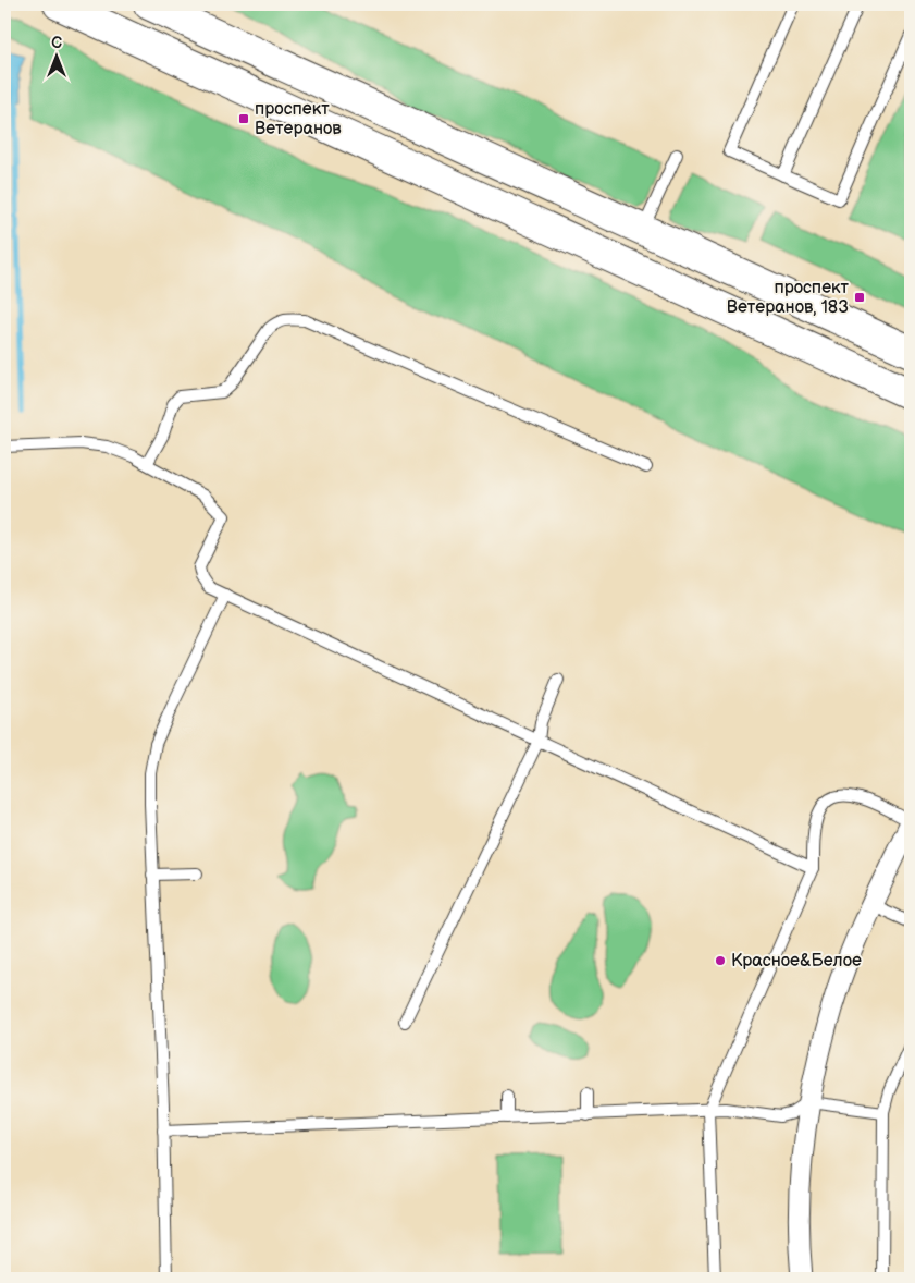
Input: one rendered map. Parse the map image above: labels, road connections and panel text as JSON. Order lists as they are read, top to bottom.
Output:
{
  "places": {
    "transit": ["проспект Ветеранов", "проспект Ветеранов, 183"],
    "other": ["Красное&Белое"]
  },
  "north": "top"
}
